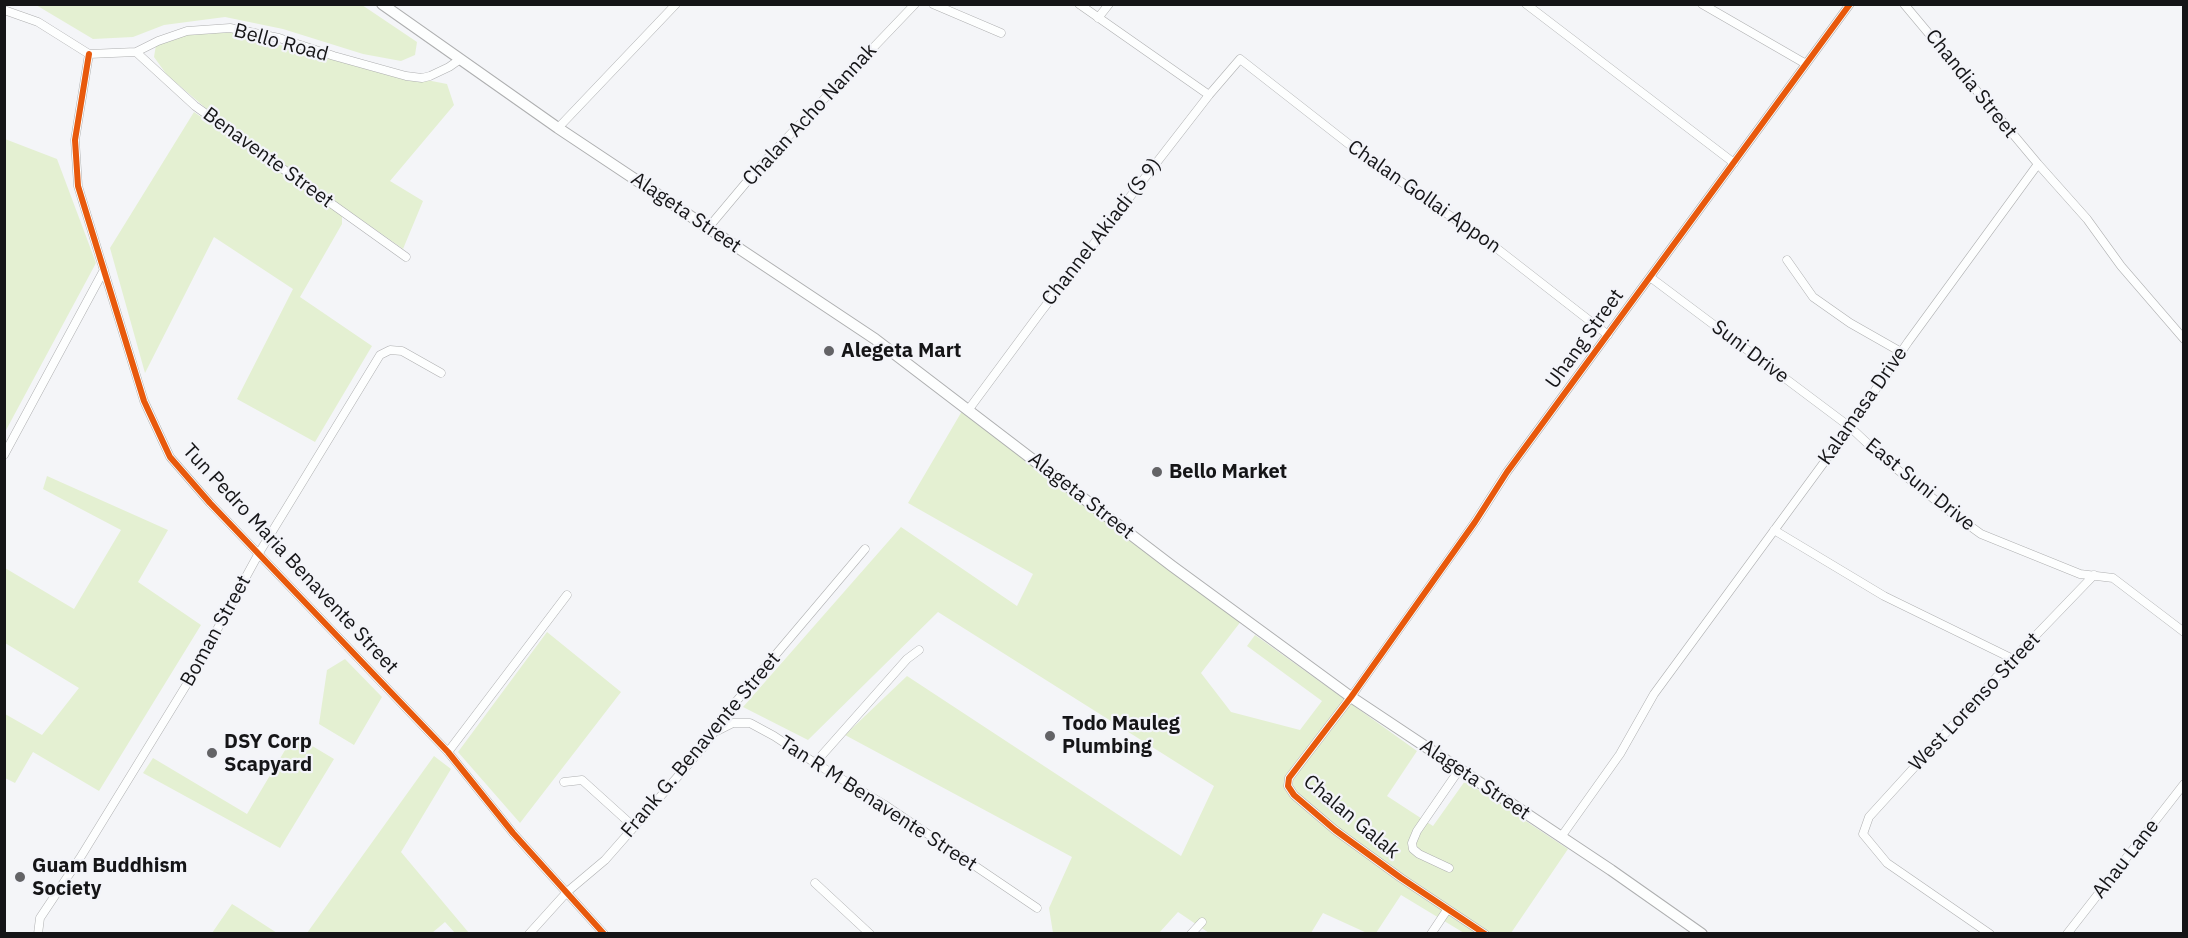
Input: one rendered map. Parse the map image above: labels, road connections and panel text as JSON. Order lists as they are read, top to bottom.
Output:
{
  "streets": {
    "main road": ["Alageta Street"],
    "street": [
      "Bello Road",
      "Chandia Street",
      "Chalan Acho Nannak",
      "Benavente Street",
      "Chalan Gollai Appon",
      "Channel Akiadi (S 9)",
      "Uhang Street",
      "Suni Drive",
      "Kalamasa Drive",
      "East Suni Drive",
      "Tun Pedro Maria Benavente Street",
      "Boman Street",
      "West Lorenso Street",
      "Frank G. Benavente Street",
      "Tan R M Benavente Street",
      "Chalan Galak",
      "Ahau Lane"
    ]
  },
  "crossings": [
    ["Bello Road", "Benavente Street"],
    ["Bello Road", "Alageta Street"],
    ["Bello Road", "Tun Pedro Maria Benavente Street"],
    ["Chandia Street", "Kalamasa Drive"],
    ["Chalan Acho Nannak", "Alageta Street"],
    ["Chalan Gollai Appon", "Channel Akiadi (S 9)"],
    ["Chalan Gollai Appon", "Uhang Street"],
    ["Alageta Street", "Channel Akiadi (S 9)"],
    ["Alageta Street", "Uhang Street"],
    ["Alageta Street", "Kalamasa Drive"],
    ["Alageta Street", "Chalan Galak"],
    ["Uhang Street", "Suni Drive"],
    ["Uhang Street", "Chalan Galak"],
    ["Suni Drive", "Kalamasa Drive"],
    ["Suni Drive", "East Suni Drive"],
    ["Kalamasa Drive", "East Suni Drive"],
    ["East Suni Drive", "West Lorenso Street"],
    ["Tun Pedro Maria Benavente Street", "Boman Street"],
    ["Tun Pedro Maria Benavente Street", "Frank G. Benavente Street"],
    ["Frank G. Benavente Street", "Tan R M Benavente Street"]
  ],
  "places": [
    "Alegeta Mart",
    "Bello Market",
    "Todo Mauleg Plumbing",
    "DSY Corp Scapyard",
    "Guam Buddhism Society"
  ]
}
